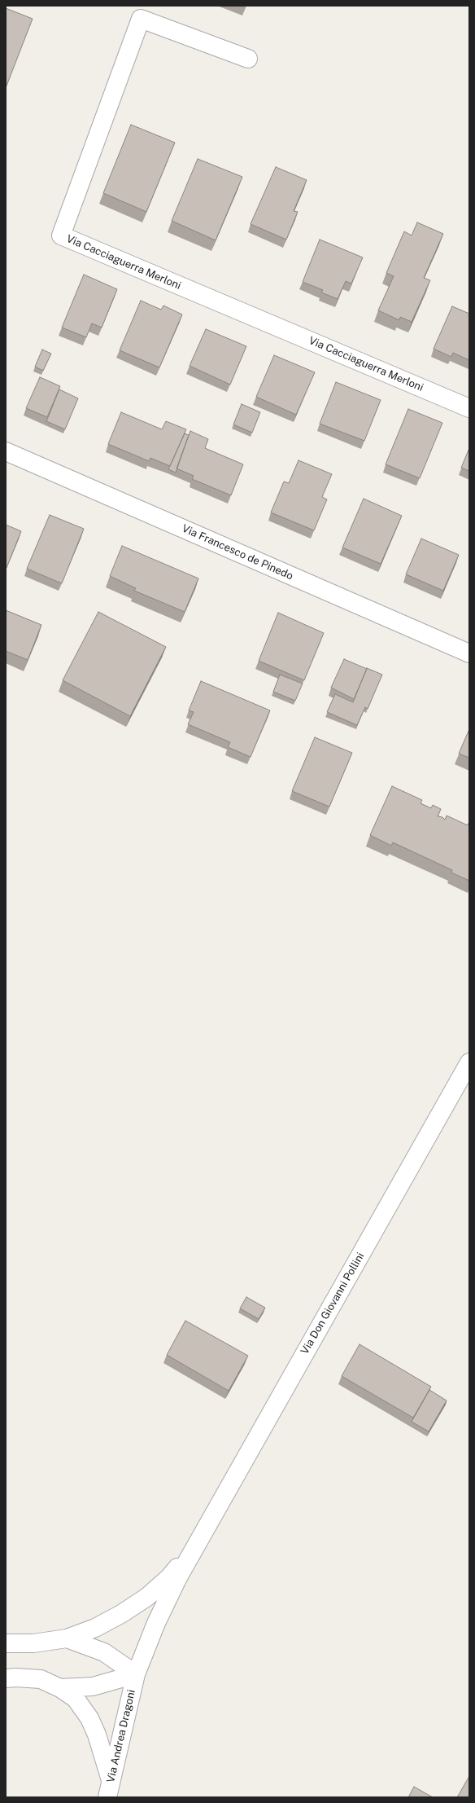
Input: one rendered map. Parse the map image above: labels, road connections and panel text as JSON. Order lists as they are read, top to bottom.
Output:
{
  "streets": {
    "street": [
      "Via Cacciaguerra Merloni",
      "Via Francesco de Pinedo",
      "Via Don Giovanni Pollini",
      "Via Andrea Dragoni"
    ]
  },
  "crossings": [
    ["Via Don Giovanni Pollini", "Via Andrea Dragoni"]
  ]
}
